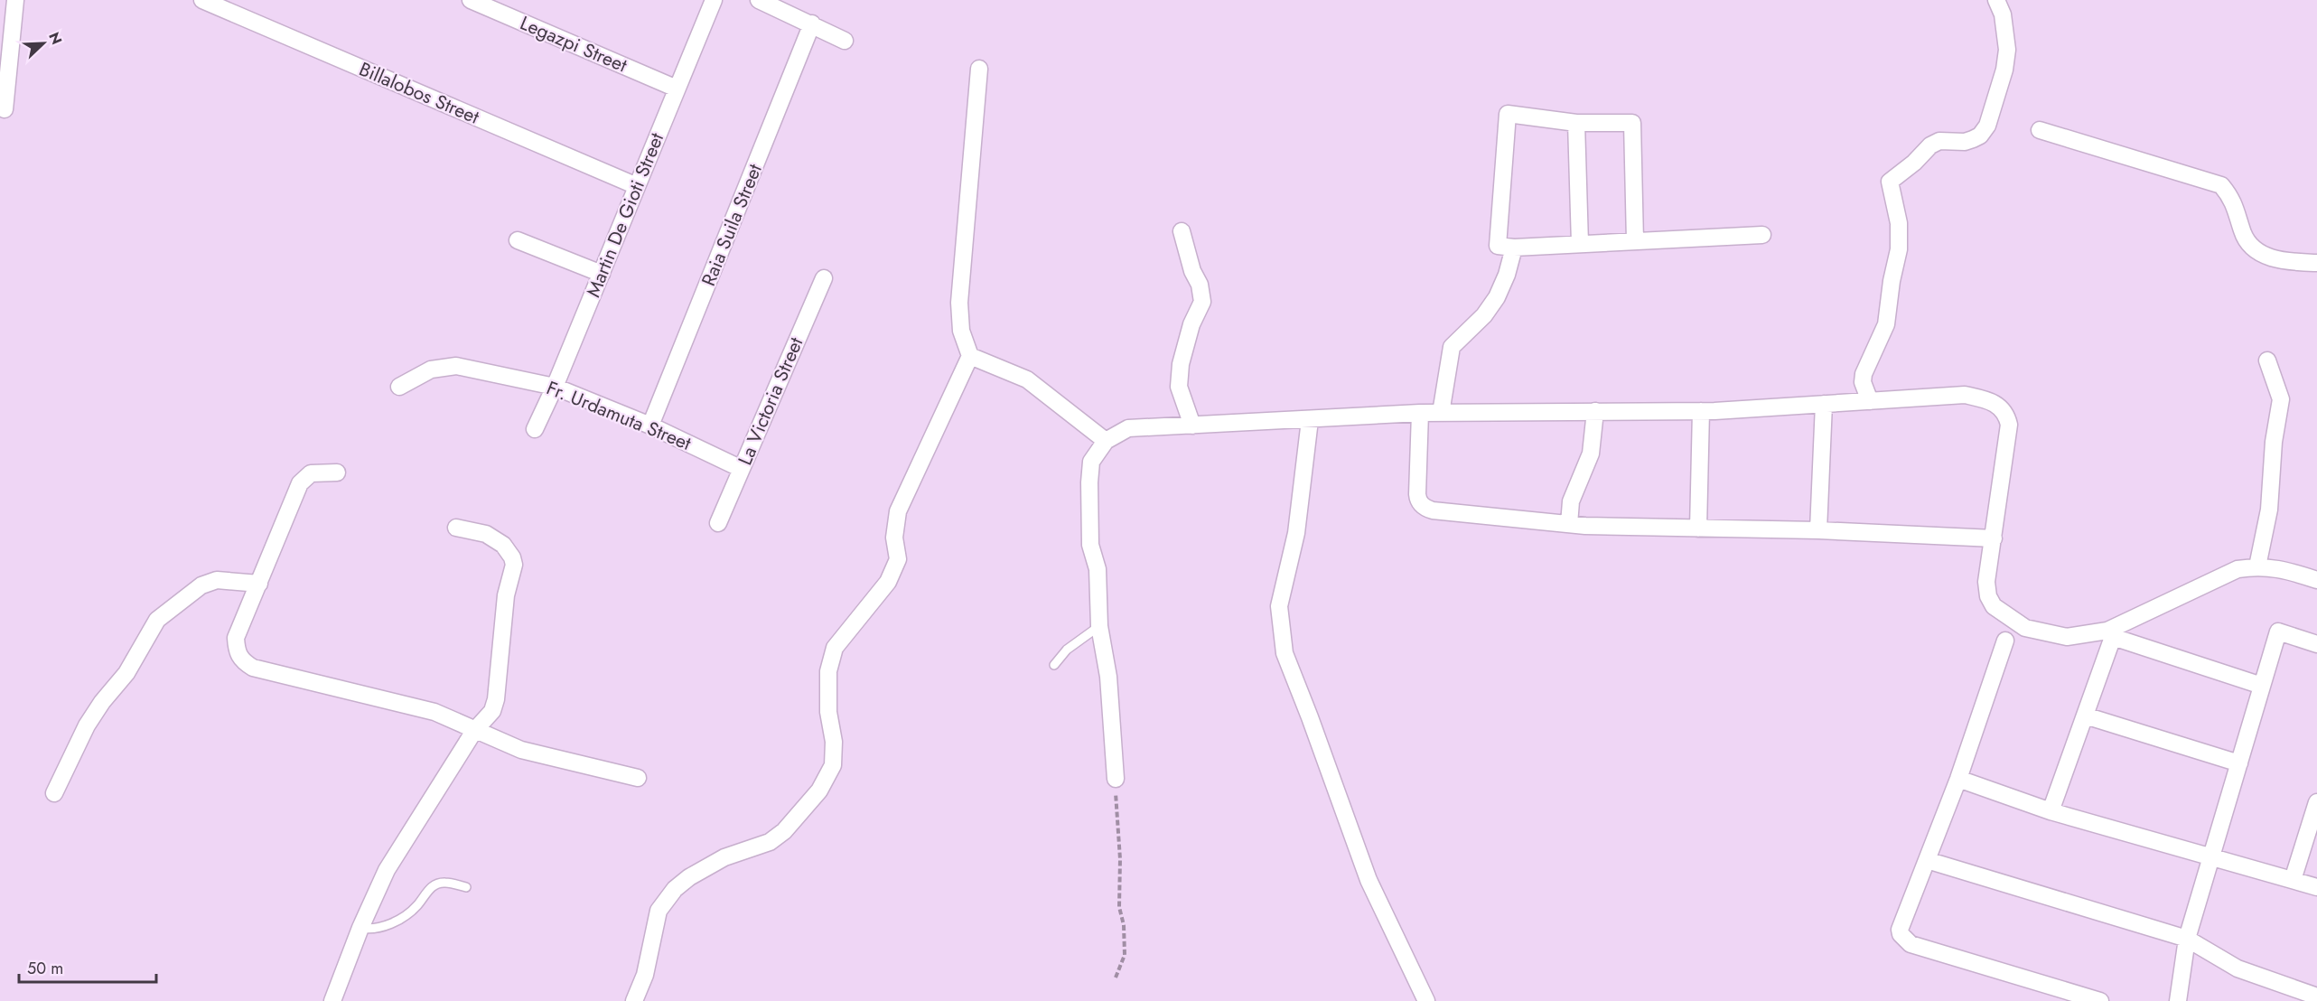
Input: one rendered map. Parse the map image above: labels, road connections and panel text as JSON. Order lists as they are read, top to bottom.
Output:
{
  "streets": {
    "street": [
      "Legazpi Street",
      "Billalobos Street",
      "Martin De Gioti Street",
      "Raia Suila Street",
      "La Victoria Street",
      "Fr. Urdamuta Street"
    ]
  },
  "crossings": [
    ["Legazpi Street", "Martin De Gioti Street"],
    ["Billalobos Street", "Martin De Gioti Street"],
    ["Martin De Gioti Street", "Fr. Urdamuta Street"],
    ["Raia Suila Street", "Fr. Urdamuta Street"],
    ["La Victoria Street", "Fr. Urdamuta Street"]
  ],
  "scale_bar": "50 m",
  "north": "top right"
}
